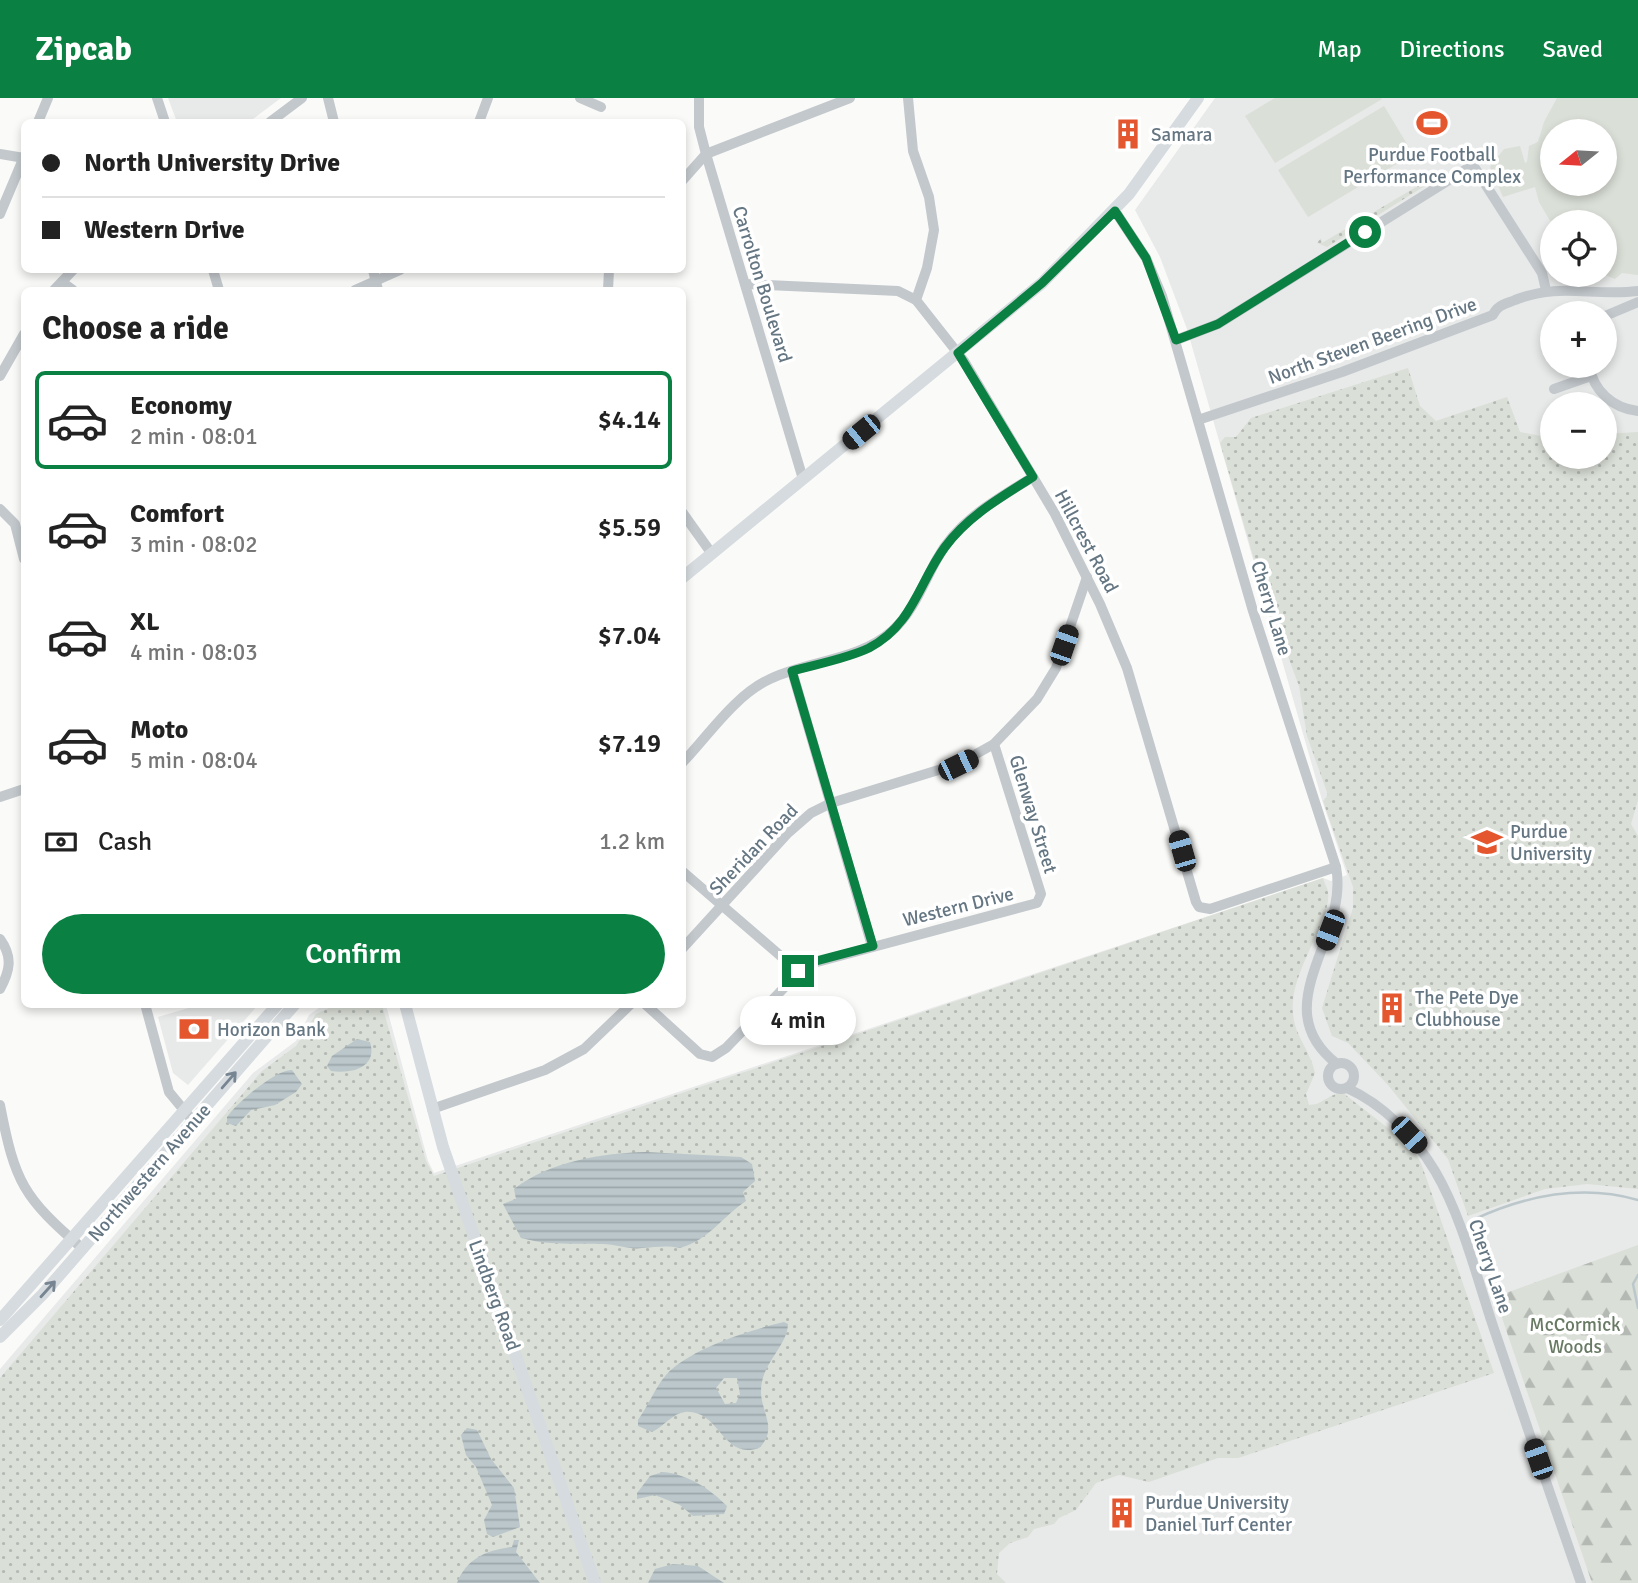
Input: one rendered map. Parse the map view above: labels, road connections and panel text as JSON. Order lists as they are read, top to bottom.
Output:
{
  "streets": {
    "main road": ["Northwestern Avenue", "Lindberg Road"],
    "street": [
      "Carrolton Boulevard",
      "North Steven Beering Drive",
      "Hillcrest Road",
      "Cherry Lane",
      "Glenway Street",
      "Sheridan Road",
      "Western Drive"
    ]
  },
  "crossings": [
    ["North Steven Beering Drive", "Cherry Lane"],
    ["Hillcrest Road", "Cherry Lane"],
    ["Hillcrest Road", "Sheridan Road"],
    ["Glenway Street", "Sheridan Road"],
    ["Glenway Street", "Western Drive"]
  ],
  "parks": ["McCormick Woods"],
  "places": {
    "sports": ["Purdue Football Performance Complex"],
    "building": ["Samara", "The Pete Dye Clubhouse", "Purdue University Daniel Turf Center"],
    "school or university": ["Purdue University"],
    "bank": ["Horizon Bank"]
  },
  "north": "left",
  "page": {
    "header": "Zipcab",
    "nav": ["Map", "Directions", "Saved"],
    "map_buttons": ["+", "−"],
    "banner": ["North University Drive", "Western Drive"],
    "heading": "Choose a ride",
    "list": [
      {
        "name": "Economy",
        "note": "2 min · 08:01",
        "value": "$4.14"
      },
      {
        "name": "Comfort",
        "note": "3 min · 08:02",
        "value": "$5.59"
      },
      {
        "name": "XL",
        "note": "4 min · 08:03",
        "value": "$7.04"
      },
      {
        "name": "Moto",
        "note": "5 min · 08:04",
        "value": "$7.19"
      }
    ],
    "pay": ["Cash", "1.2 km"],
    "buttons": "Confirm",
    "bubble": "4 min"
  }
}
